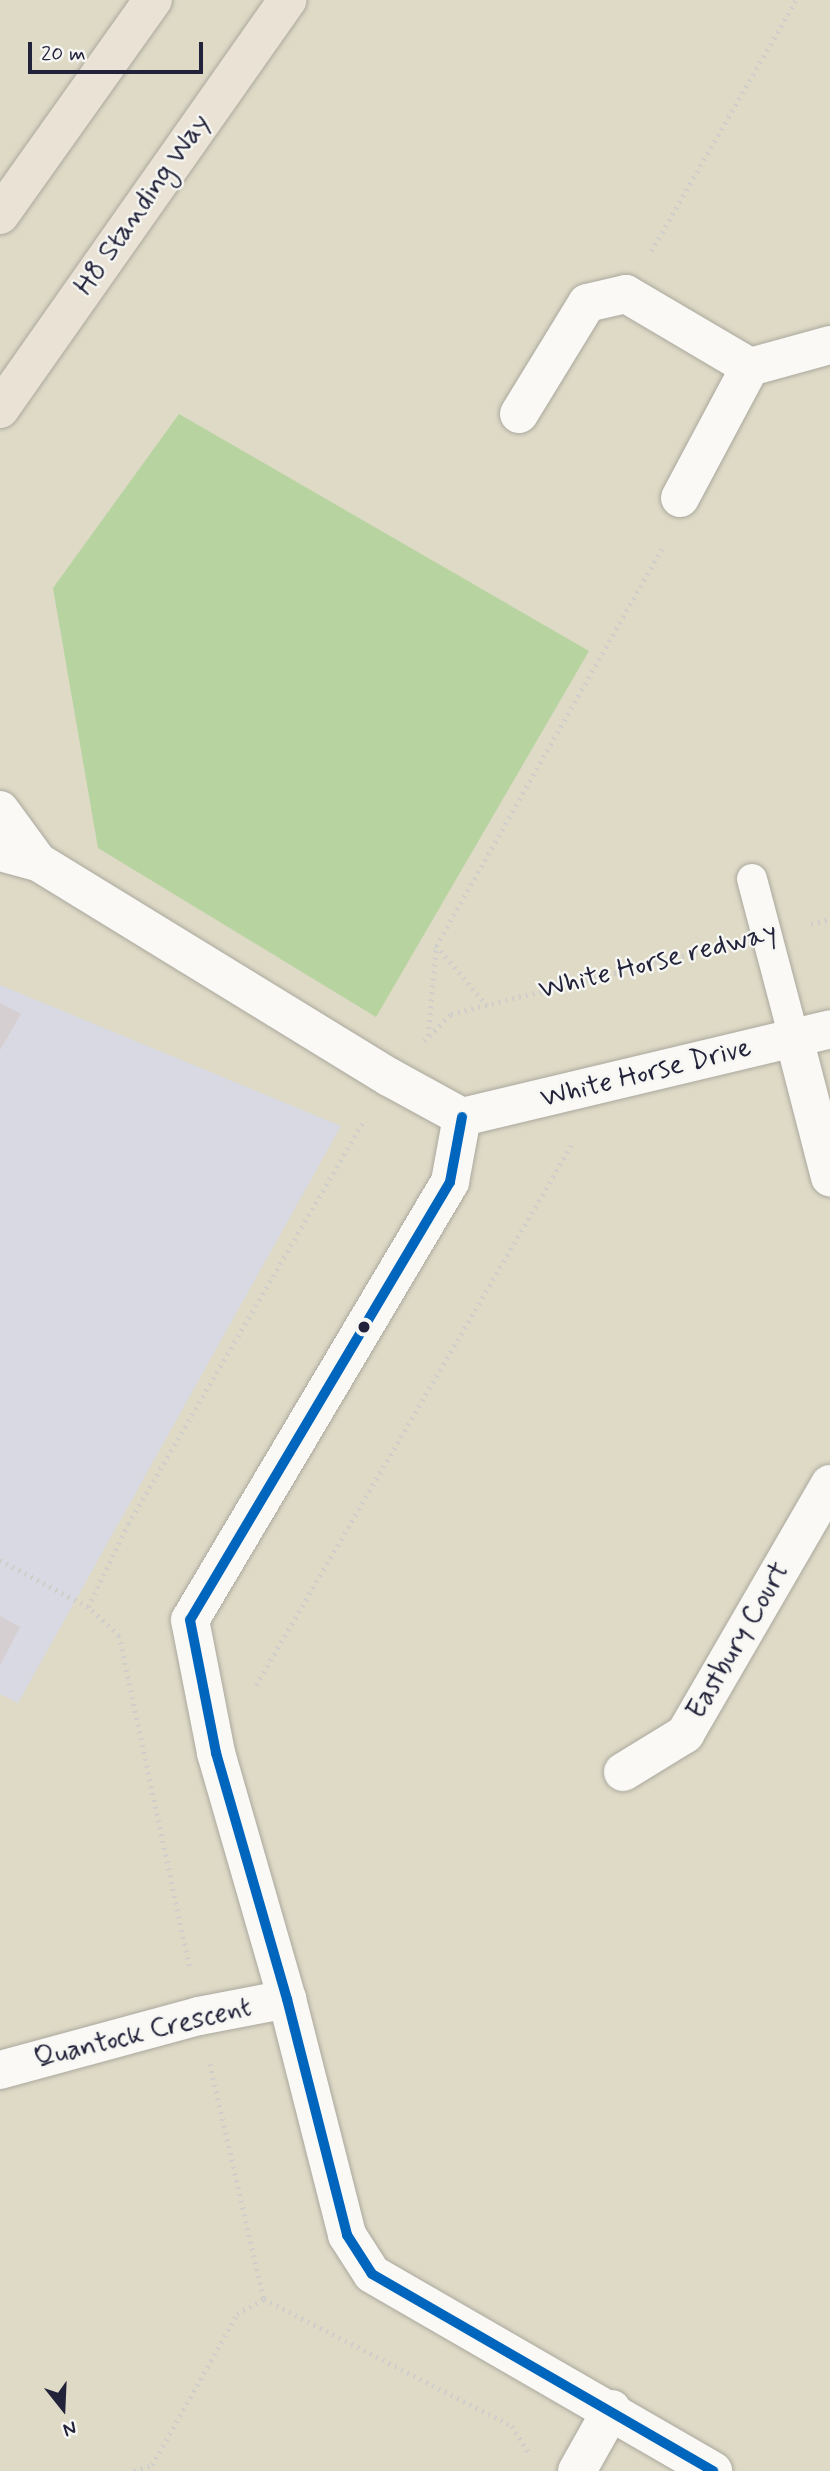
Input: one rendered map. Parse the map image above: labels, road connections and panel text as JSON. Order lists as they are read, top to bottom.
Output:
{
  "streets": {
    "highway": ["H8 Standing Way"],
    "street": ["White Horse Drive", "Eastbury Court", "Quantock Crescent"],
    "path": ["White Horse redway"]
  },
  "scale_bar": "20 m",
  "north": "bottom"
}
